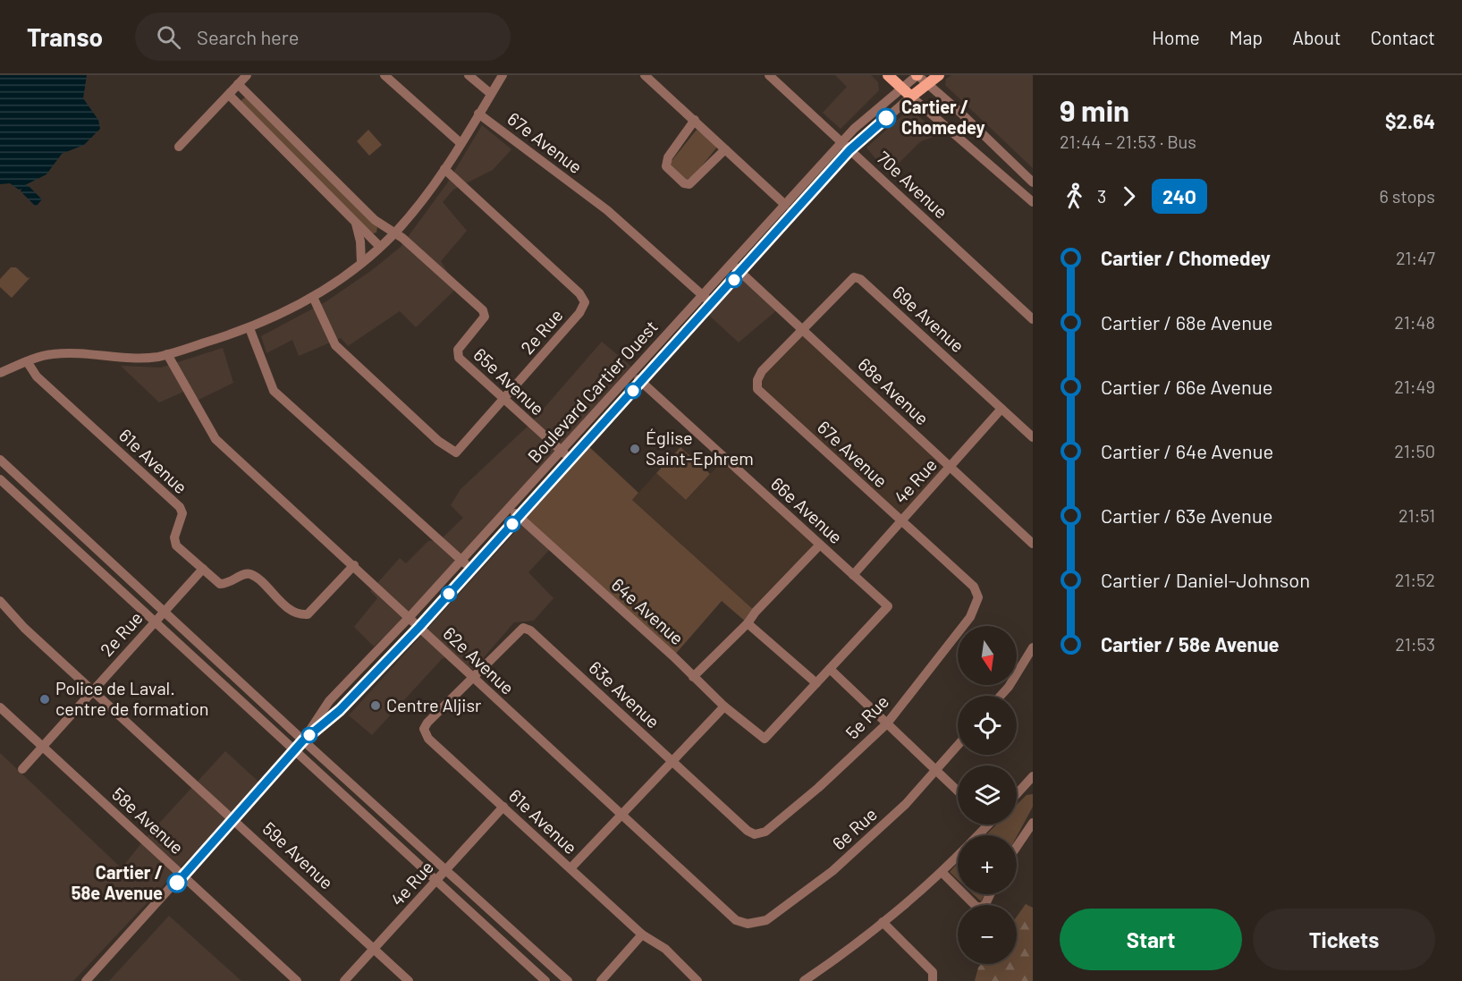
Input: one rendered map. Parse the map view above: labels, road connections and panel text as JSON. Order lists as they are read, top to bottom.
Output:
{
  "streets": {
    "street": [
      "67e Avenue",
      "70e Avenue",
      "69e Avenue",
      "2e Rue",
      "65e Avenue",
      "Boulevard Cartier Ouest",
      "68e Avenue",
      "61e Avenue",
      "4e Rue",
      "66e Avenue",
      "64e Avenue",
      "62e Avenue",
      "63e Avenue",
      "5e Rue",
      "58e Avenue",
      "6e Rue",
      "59e Avenue"
    ]
  },
  "crossings": [
    ["67e Avenue", "69e Avenue"],
    ["67e Avenue", "Boulevard Cartier Ouest"],
    ["67e Avenue", "68e Avenue"],
    ["67e Avenue", "4e Rue"],
    ["67e Avenue", "5e Rue"],
    ["70e Avenue", "Boulevard Cartier Ouest"],
    ["69e Avenue", "68e Avenue"],
    ["69e Avenue", "4e Rue"],
    ["2e Rue", "65e Avenue"],
    ["2e Rue", "61e Avenue"],
    ["2e Rue", "58e Avenue"],
    ["2e Rue", "59e Avenue"],
    ["65e Avenue", "Boulevard Cartier Ouest"],
    ["Boulevard Cartier Ouest", "68e Avenue"],
    ["Boulevard Cartier Ouest", "66e Avenue"],
    ["Boulevard Cartier Ouest", "64e Avenue"],
    ["Boulevard Cartier Ouest", "62e Avenue"],
    ["Boulevard Cartier Ouest", "58e Avenue"],
    ["Boulevard Cartier Ouest", "59e Avenue"],
    ["68e Avenue", "4e Rue"],
    ["61e Avenue", "4e Rue"],
    ["61e Avenue", "62e Avenue"],
    ["61e Avenue", "63e Avenue"],
    ["4e Rue", "66e Avenue"],
    ["4e Rue", "59e Avenue"],
    ["62e Avenue", "63e Avenue"],
    ["62e Avenue", "6e Rue"],
    ["63e Avenue", "5e Rue"]
  ],
  "places": [
    "Cartier / Chomedey",
    "Église Saint-Ephrem",
    "Police de Laval. centre de formation",
    "Centre Aljisr",
    "Cartier / 58e Avenue"
  ],
  "lines": ["bus line 24O"],
  "north": "bottom",
  "page": {
    "header": "Transo",
    "search": "Search here",
    "nav": [
      "Home",
      "Map",
      "About",
      "Contact"
    ],
    "heading": ["9 min", "21:44 – 21:53 · Bus", "$2.64"],
    "legs": ["3", "24O", "6 stops"],
    "list": [
      {
        "name": "Cartier / Chomedey",
        "value": "21:47"
      },
      {
        "name": "Cartier / 68e Avenue",
        "value": "21:48"
      },
      {
        "name": "Cartier / 66e Avenue",
        "value": "21:49"
      },
      {
        "name": "Cartier / 64e Avenue",
        "value": "21:50"
      },
      {
        "name": "Cartier / 63e Avenue",
        "value": "21:51"
      },
      {
        "name": "Cartier / Daniel-Johnson",
        "value": "21:52"
      },
      {
        "name": "Cartier / 58e Avenue",
        "value": "21:53"
      }
    ],
    "map_buttons": ["+", "−"],
    "buttons": ["Start", "Tickets"]
  }
}
